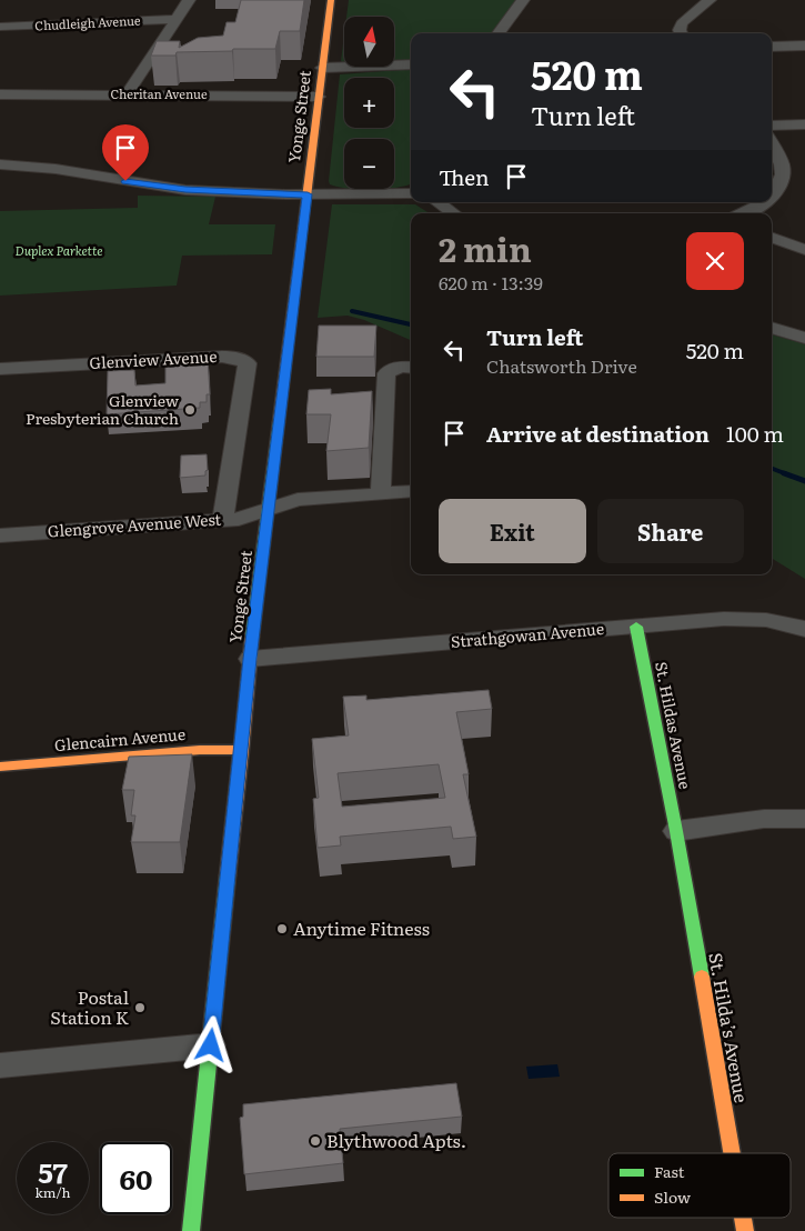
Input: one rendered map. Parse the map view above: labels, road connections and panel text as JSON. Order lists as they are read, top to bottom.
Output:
{
  "streets": {
    "main road": [
      "Yonge Street",
      "St. Hildas Avenue",
      "Glencairn Avenue",
      "St. Hilda’s Avenue"
    ],
    "street": [
      "Chudleigh Avenue",
      "Cheritan Avenue",
      "Glenview Avenue",
      "Glengrove Avenue West",
      "Strathgowan Avenue"
    ]
  },
  "crossings": [
    ["Cheritan Avenue", "Yonge Street"],
    ["Yonge Street", "Glengrove Avenue West"],
    ["Yonge Street", "Strathgowan Avenue"],
    ["Yonge Street", "Glencairn Avenue"],
    ["Glenview Avenue", "Glengrove Avenue West"],
    ["Strathgowan Avenue", "St. Hildas Avenue"],
    ["St. Hildas Avenue", "St. Hilda’s Avenue"]
  ],
  "parks": ["Duplex Parkette"],
  "places": [
    "Glenview Presbyterian Church",
    "Anytime Fitness",
    "Postal Station K",
    "Blythwood Apts."
  ],
  "legend": ["Fast", "Slow"],
  "north": "top",
  "page": {
    "map_buttons": ["+", "−"],
    "turn": ["520 m", "Turn left"],
    "then": "Then",
    "heading": ["2 min", "620 m · 13:39"],
    "list": [
      {
        "name": "Turn left",
        "note": "Chatsworth Drive",
        "value": "520 m"
      },
      {
        "name": "Arrive at destination",
        "value": "100 m"
      }
    ],
    "buttons": ["Exit", "Share"],
    "speed": "57 km/h",
    "limit": "60"
  }
}
